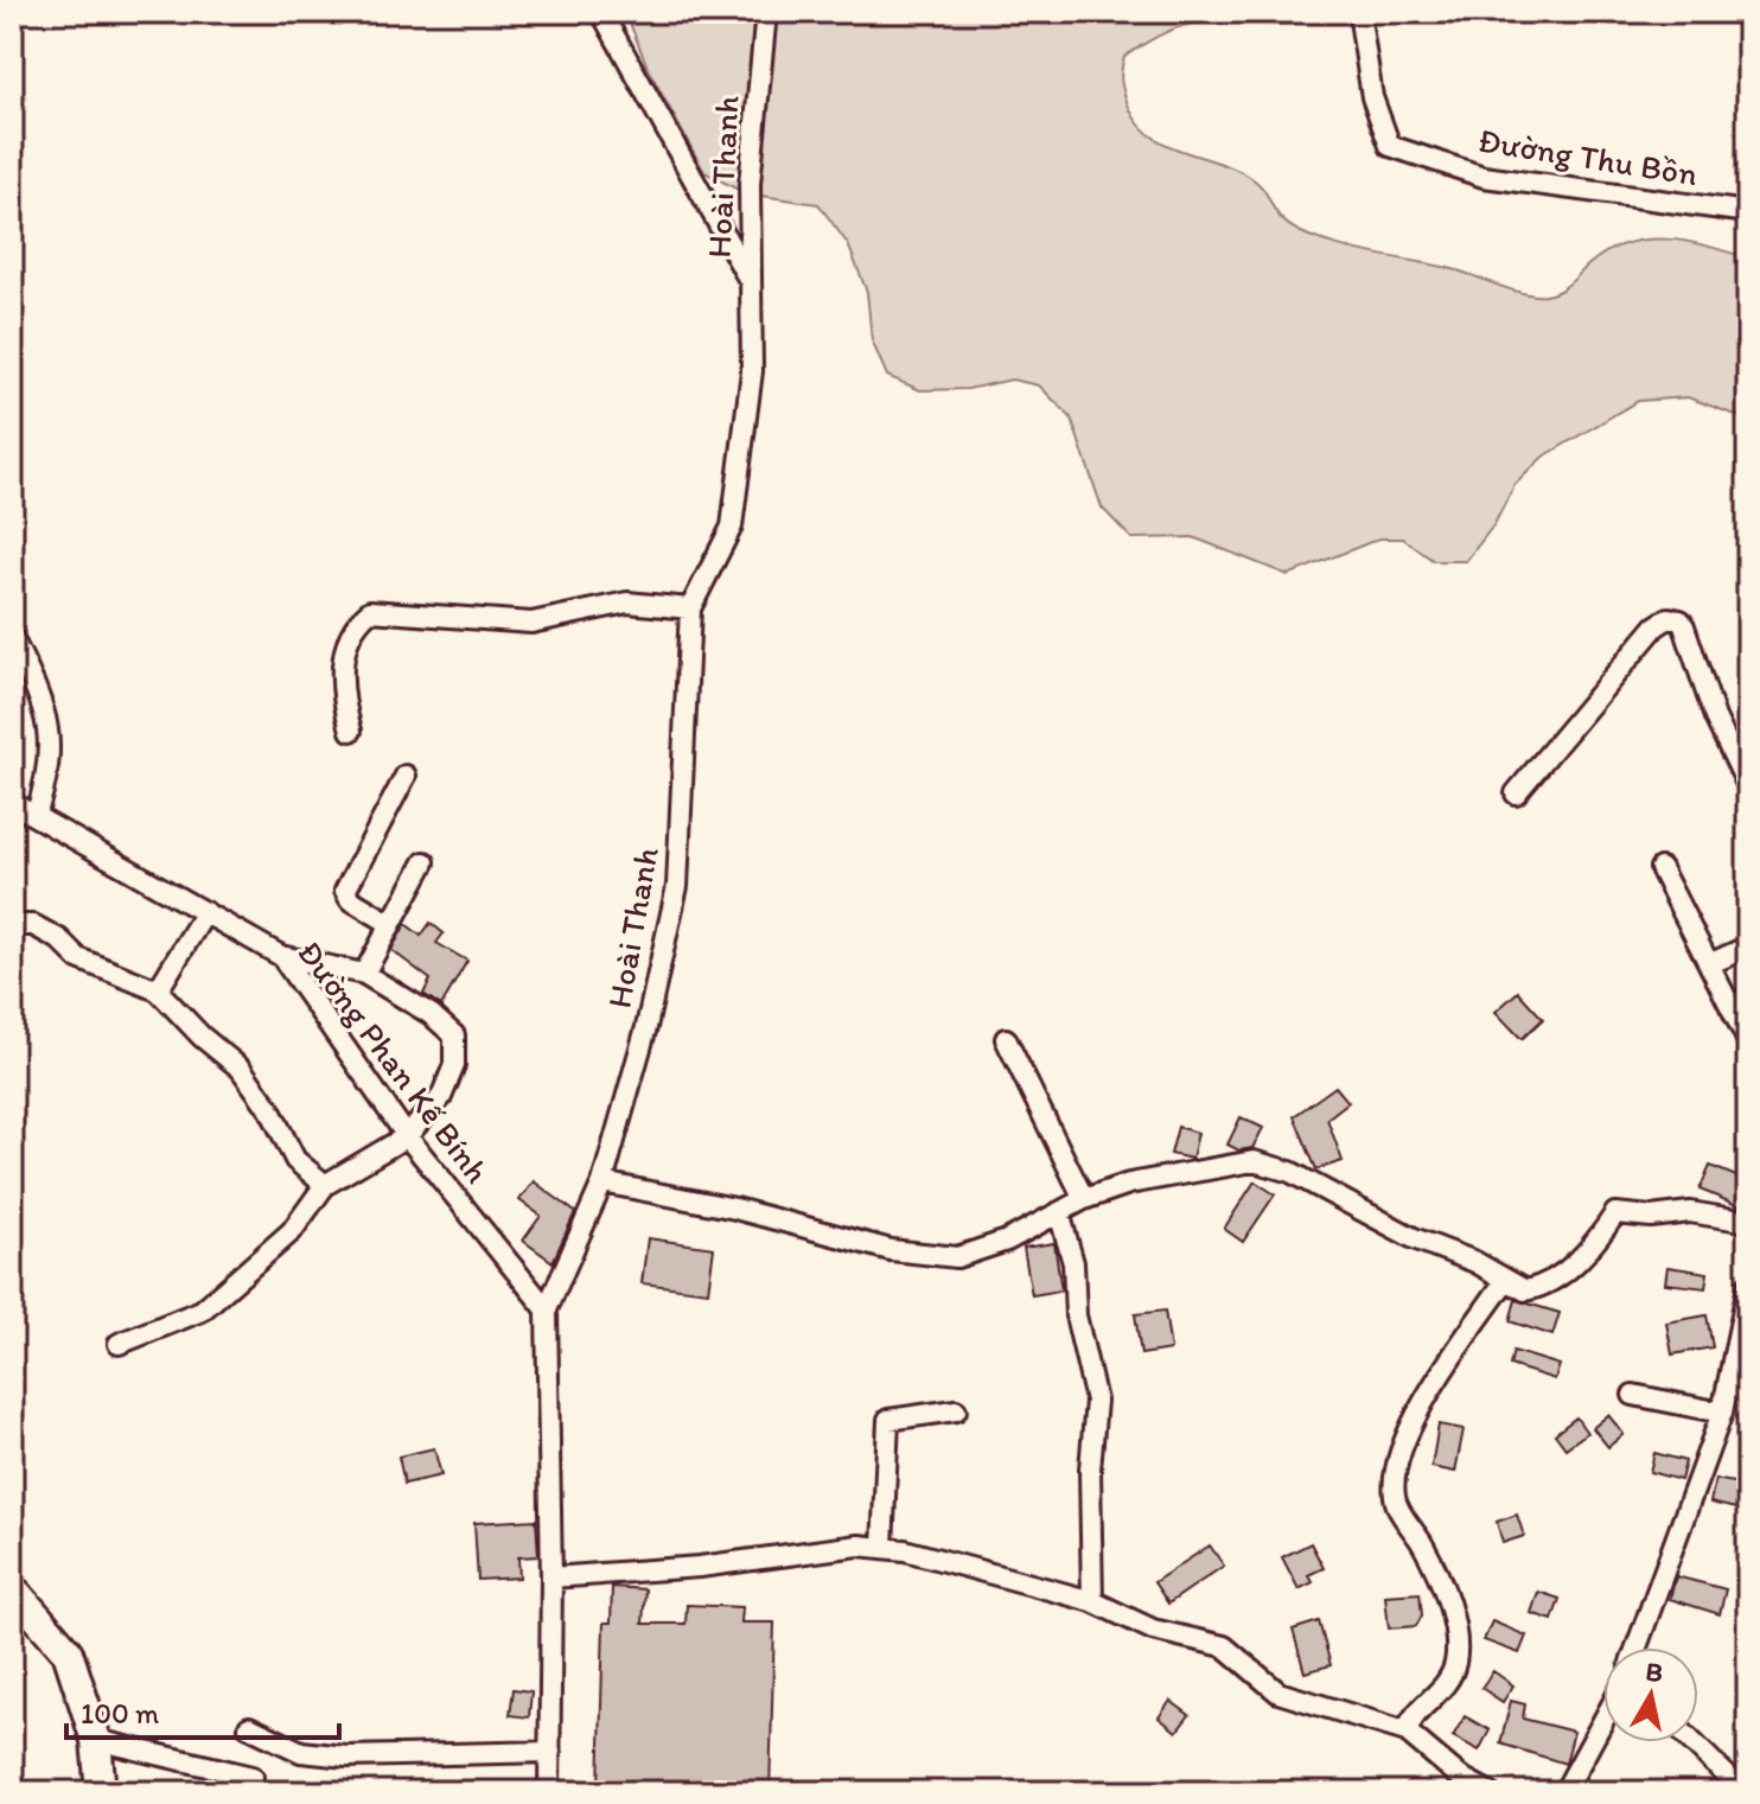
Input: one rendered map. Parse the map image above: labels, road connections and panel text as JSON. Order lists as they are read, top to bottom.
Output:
{
  "streets": {
    "street": ["Đường Thu Bồn", "Hoài Thanh", "Đường Phan Kế Bính"]
  },
  "crossings": [
    ["Hoài Thanh", "Đường Phan Kế Bính"]
  ],
  "scale_bar": "100 m",
  "north": "top"
}
